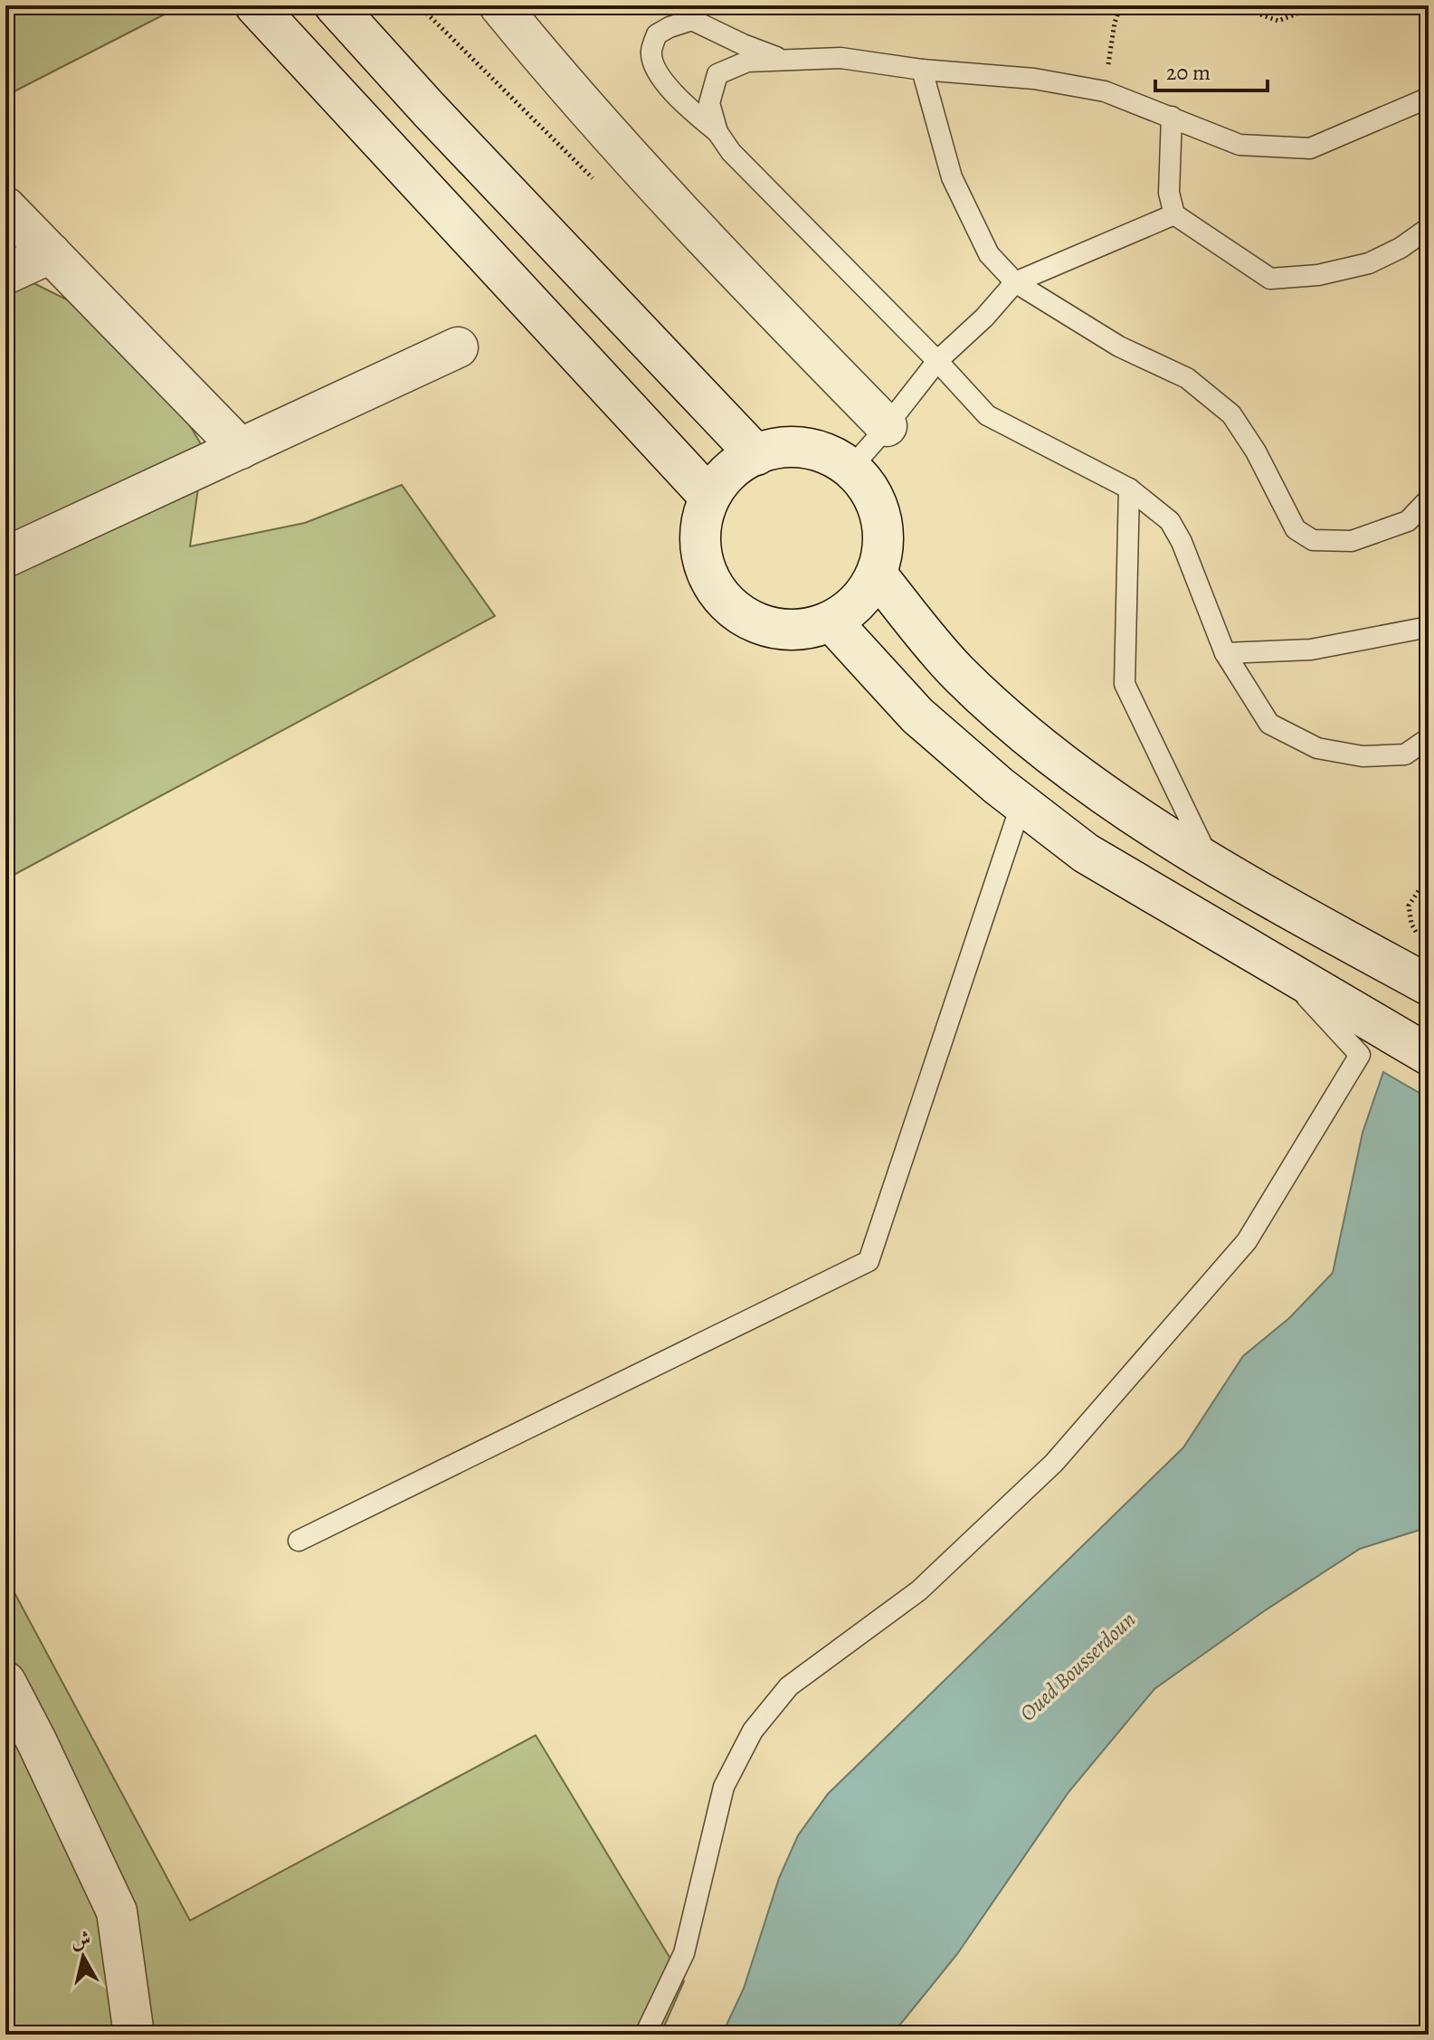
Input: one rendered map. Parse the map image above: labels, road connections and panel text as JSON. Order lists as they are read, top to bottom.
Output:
{
  "water": ["Oued Bousserdoun"],
  "scale_bar": "20 m",
  "north": "top"
}
